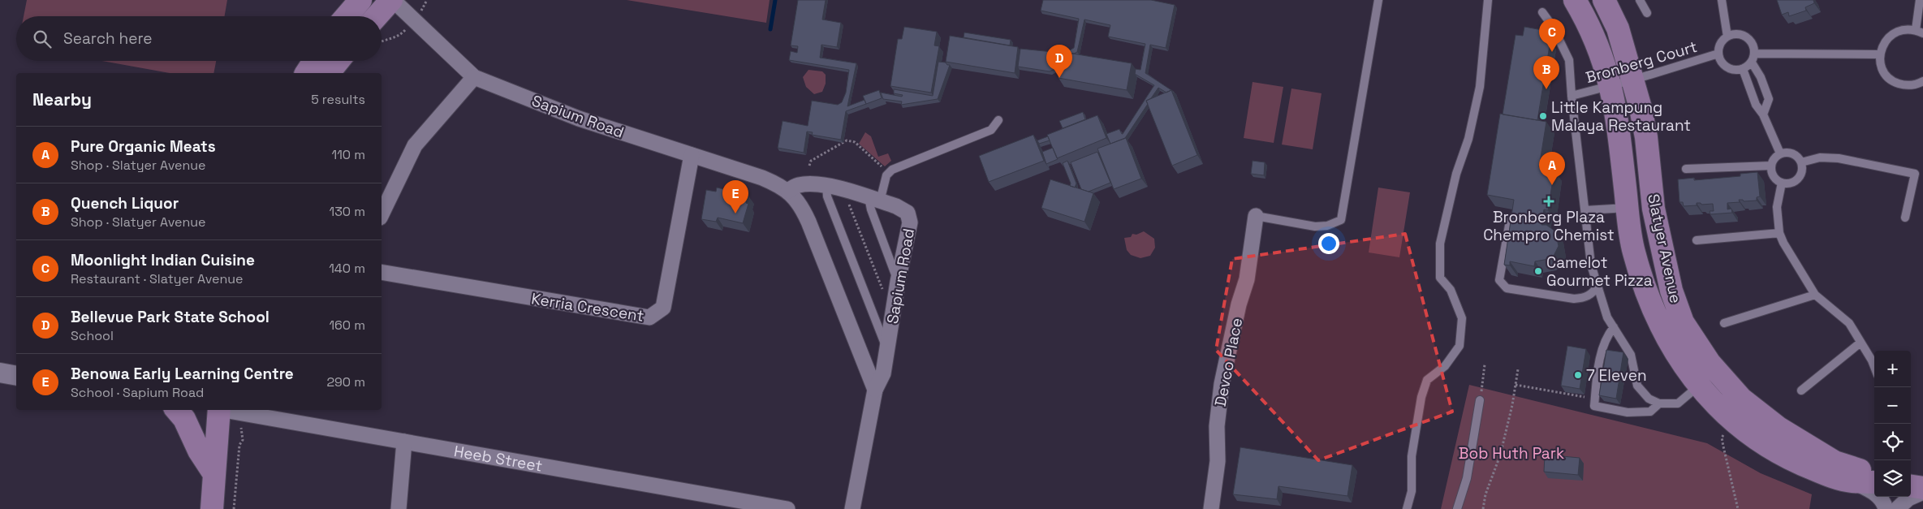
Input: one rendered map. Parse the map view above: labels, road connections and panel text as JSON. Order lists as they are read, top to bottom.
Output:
{
  "streets": {
    "main road": ["Slatyer Avenue"],
    "street": [
      "Sapium Road",
      "Kerria Crescent",
      "Devco Place",
      "Heeb Street"
    ],
    "lane": ["Bronberg Court"]
  },
  "crossings": [
    ["Bronberg Court", "Slatyer Avenue"],
    ["Sapium Road", "Kerria Crescent"]
  ],
  "parks": ["Bob Huth Park"],
  "places": {
    "other": ["Little Kampung Malaya Restaurant", "Camelot Gourmet Pizza", "7 Eleven"],
    "health": ["Bronberg Plaza Chempro Chemist"]
  },
  "page": {
    "search": "Search here",
    "pins": [
      "C",
      "D",
      "B",
      "A",
      "E"
    ],
    "heading": ["Nearby", "5 results"],
    "list": [
      {
        "mark": "A",
        "name": "Pure Organic Meats",
        "note": "Shop · Slatyer Avenue",
        "value": "110 m"
      },
      {
        "mark": "B",
        "name": "Quench Liquor",
        "note": "Shop · Slatyer Avenue",
        "value": "130 m"
      },
      {
        "mark": "C",
        "name": "Moonlight Indian Cuisine",
        "note": "Restaurant · Slatyer Avenue",
        "value": "140 m"
      },
      {
        "mark": "D",
        "name": "Bellevue Park State School",
        "note": "School",
        "value": "160 m"
      },
      {
        "mark": "E",
        "name": "Benowa Early Learning Centre",
        "note": "School · Sapium Road",
        "value": "290 m"
      }
    ],
    "map_buttons": ["+", "−"]
  }
}
